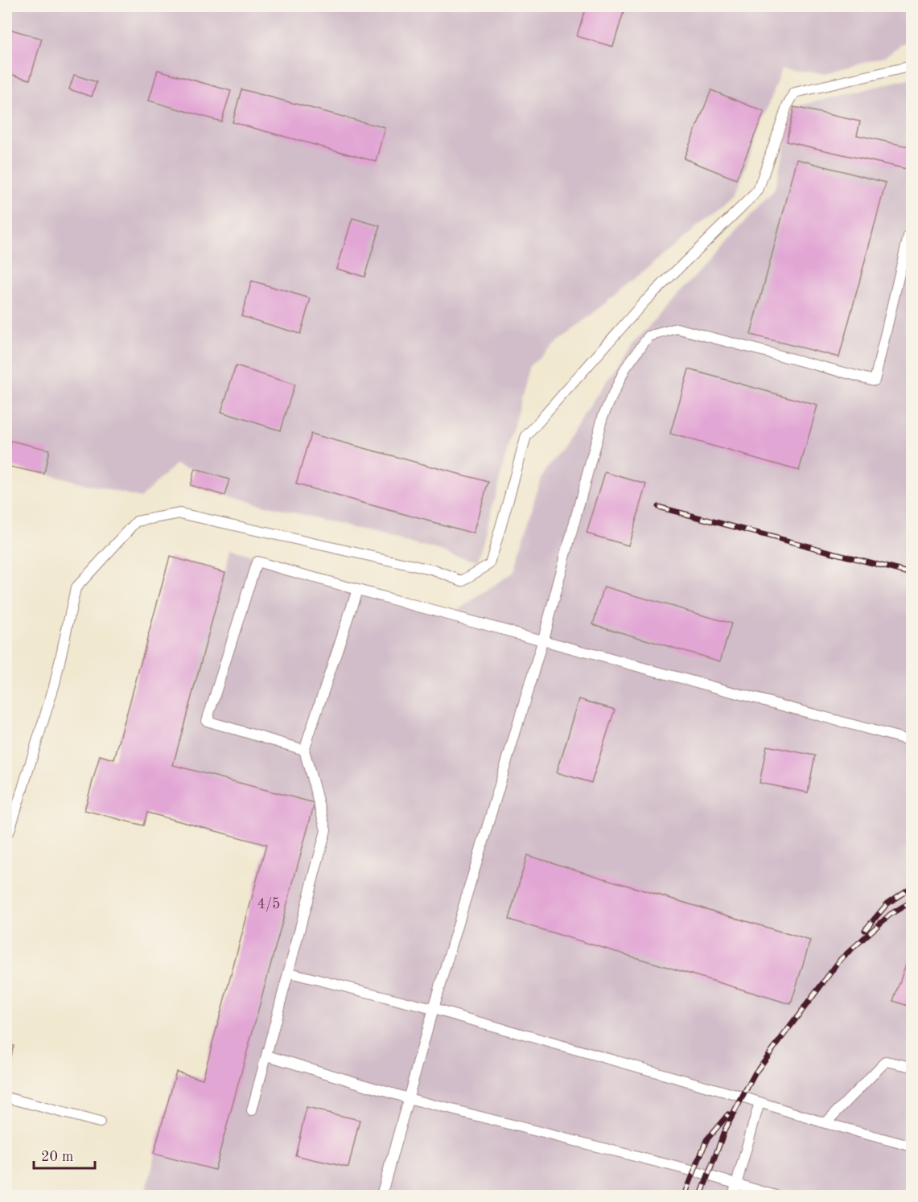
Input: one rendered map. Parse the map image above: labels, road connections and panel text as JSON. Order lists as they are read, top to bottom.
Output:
{
  "house_numbers": ["4/5"],
  "scale_bar": "20 m"
}
